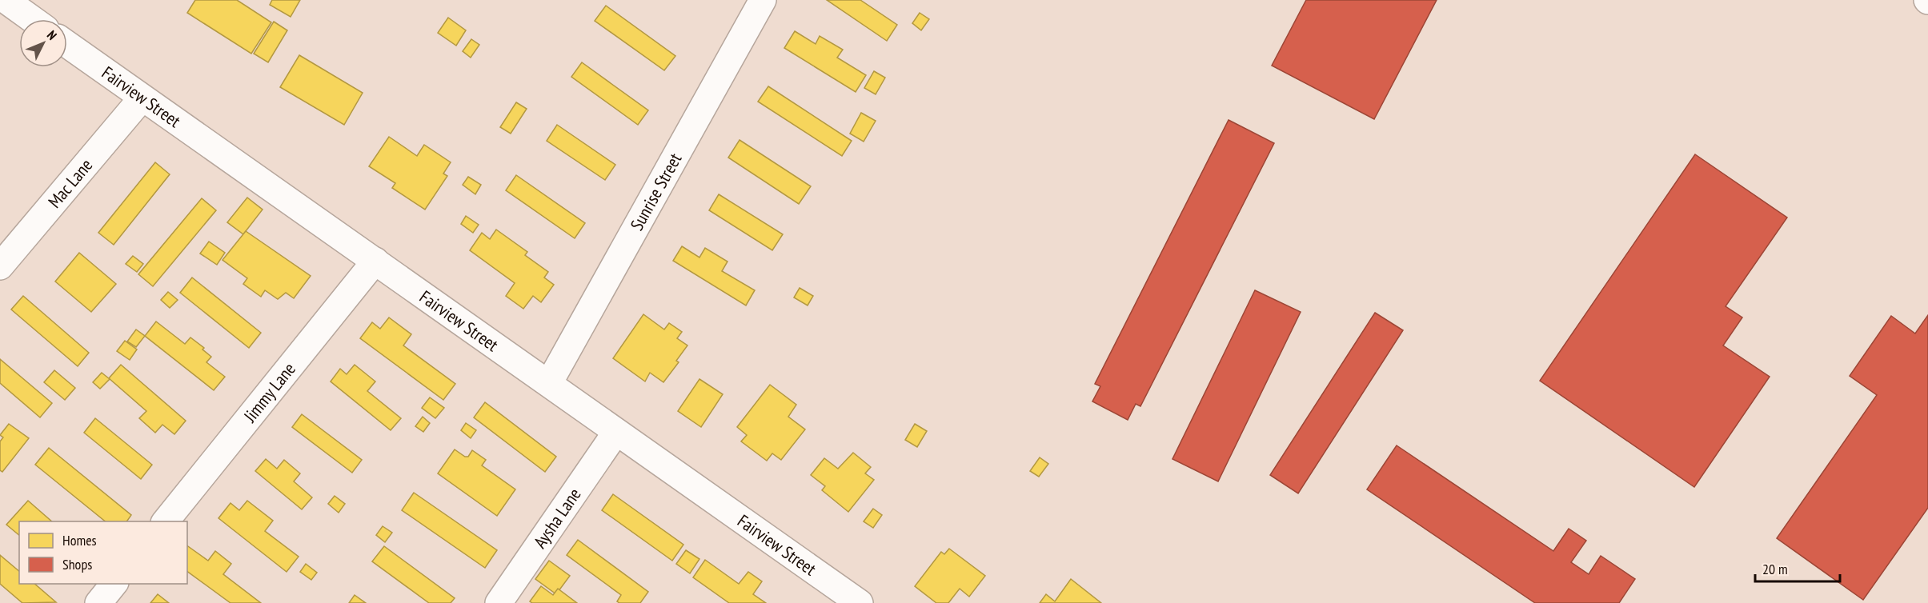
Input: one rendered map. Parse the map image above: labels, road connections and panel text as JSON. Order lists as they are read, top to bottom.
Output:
{
  "streets": {
    "street": [
      "Fairview Street",
      "Mac Lane",
      "Sunrise Street",
      "Jimmy Lane",
      "Aysha Lane"
    ]
  },
  "crossings": [
    ["Fairview Street", "Mac Lane"],
    ["Fairview Street", "Sunrise Street"],
    ["Fairview Street", "Jimmy Lane"],
    ["Fairview Street", "Aysha Lane"]
  ],
  "legend": ["Homes", "Shops"],
  "scale_bar": "20 m",
  "north": "top right"
}
